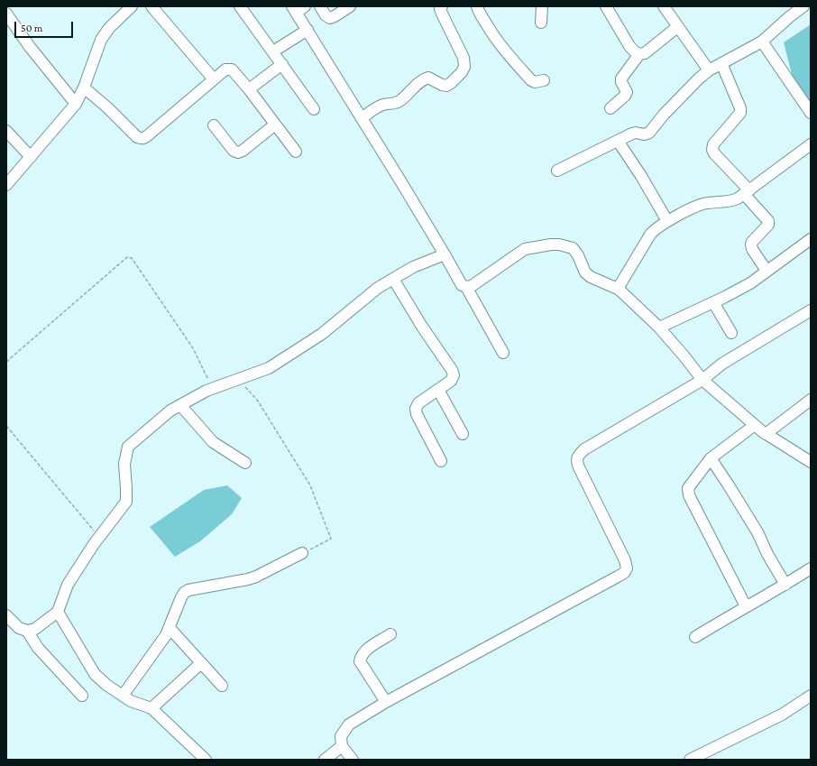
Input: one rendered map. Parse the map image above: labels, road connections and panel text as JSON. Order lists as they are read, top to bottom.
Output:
{
  "scale_bar": "50 m"
}
